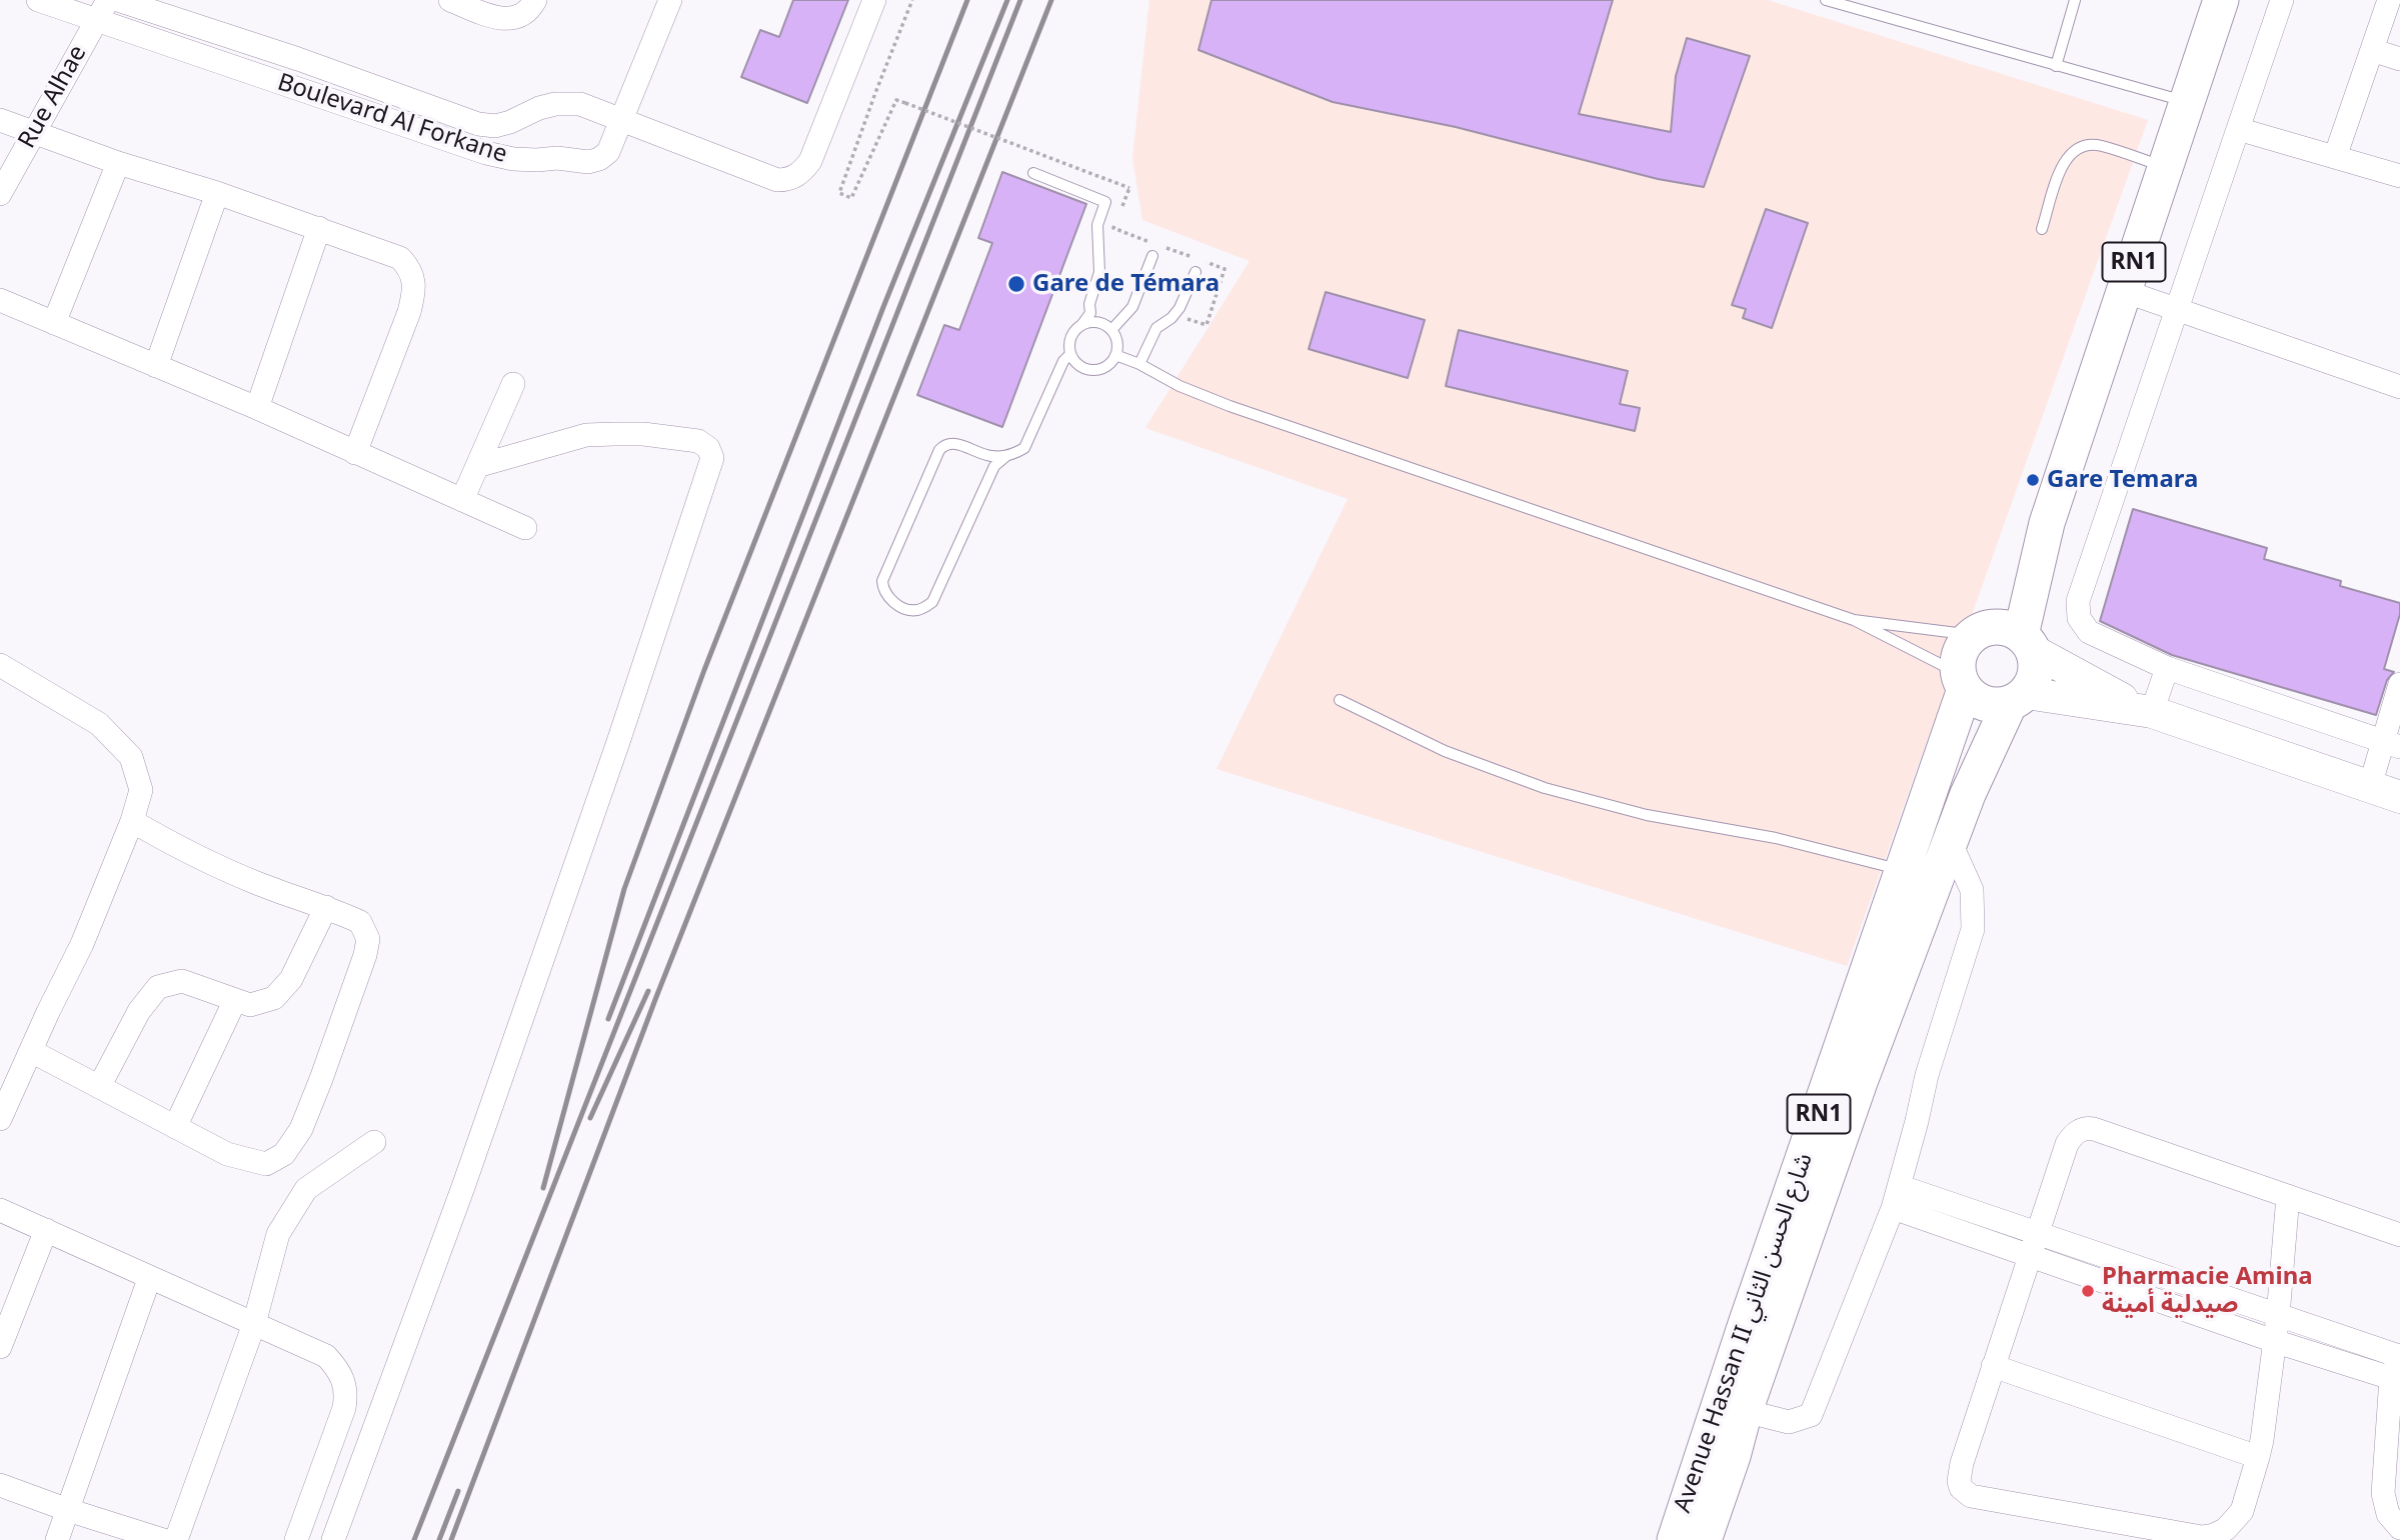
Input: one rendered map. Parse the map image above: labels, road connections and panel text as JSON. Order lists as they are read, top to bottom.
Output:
{
  "streets": {
    "main road": ["RN1", "Avenue Hassan II شارع الحسن الثاني"],
    "street": ["Rue Alhae", "Boulevard Al Forkane"]
  },
  "crossings": [
    ["Rue Alhae", "Boulevard Al Forkane"]
  ],
  "places": ["Gare de Témara", "Gare Temara", "Pharmacie Amina صيدلية أمينة"]
}
